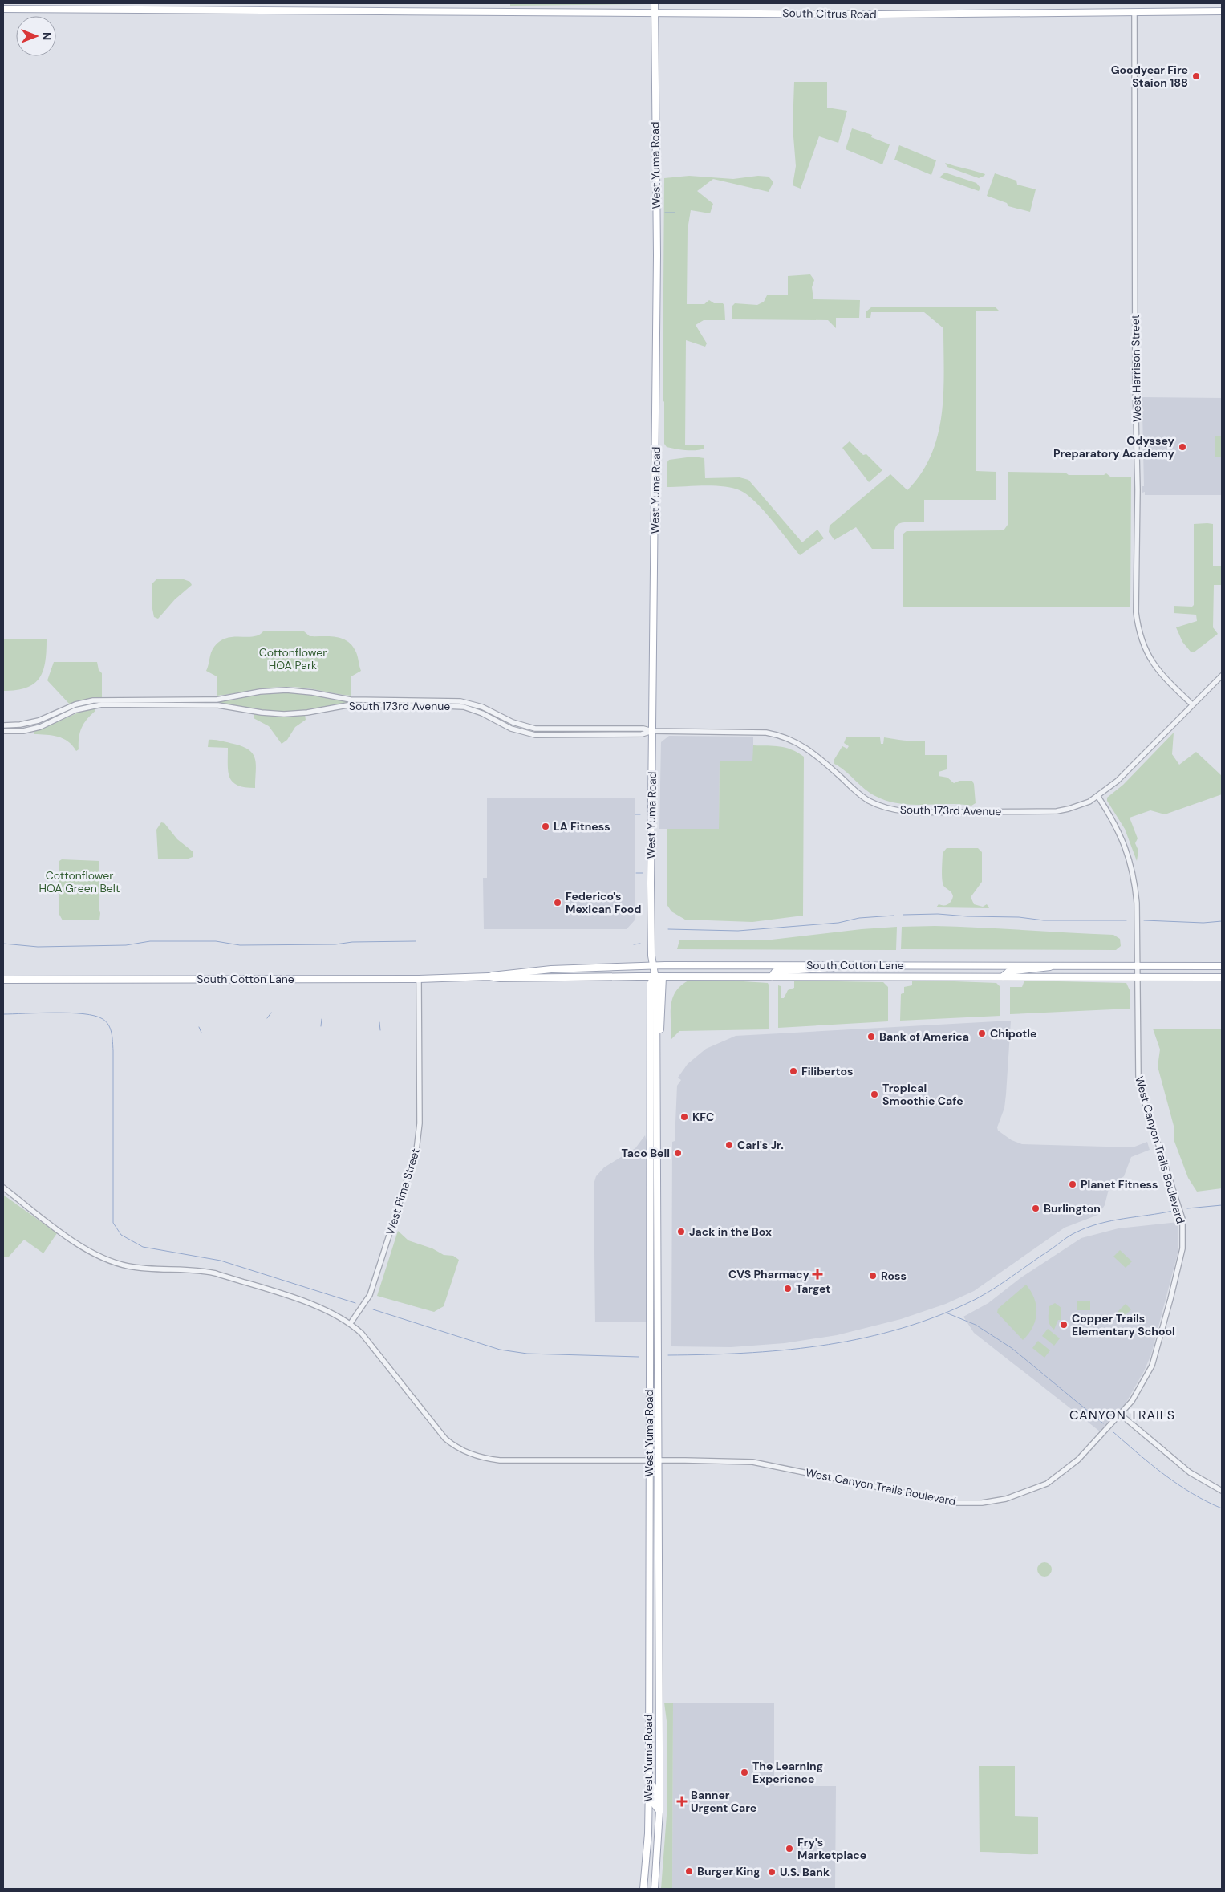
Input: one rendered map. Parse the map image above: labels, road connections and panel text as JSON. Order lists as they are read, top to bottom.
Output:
{
  "streets": {
    "main road": ["South Citrus Road", "West Yuma Road", "South Cotton Lane"],
    "street": [
      "West Harrison Street",
      "South 173rd Avenue",
      "West Canyon Trails Boulevard",
      "West Pima Street"
    ]
  },
  "crossings": [
    ["South Citrus Road", "West Yuma Road"],
    ["South Citrus Road", "West Harrison Street"],
    ["West Yuma Road", "South 173rd Avenue"],
    ["West Yuma Road", "South Cotton Lane"],
    ["West Yuma Road", "West Canyon Trails Boulevard"],
    ["West Harrison Street", "South 173rd Avenue"],
    ["South 173rd Avenue", "West Canyon Trails Boulevard"],
    ["South Cotton Lane", "West Canyon Trails Boulevard"],
    ["South Cotton Lane", "West Pima Street"],
    ["West Canyon Trails Boulevard", "West Pima Street"]
  ],
  "districts": ["CANYON TRAILS"],
  "parks": ["Cottonflower HOA Park", "Cottonflower HOA Green Belt"],
  "places": {
    "other": [
      "Goodyear Fire Staion 188",
      "Odyssey Preparatory Academy",
      "LA Fitness",
      "Federico's Mexican Food",
      "Chipotle",
      "Bank of America",
      "Filibertos",
      "Tropical Smoothie Cafe",
      "KFC",
      "Carl's Jr.",
      "Taco Bell",
      "Planet Fitness",
      "Burlington",
      "Jack in the Box",
      "Ross",
      "Target",
      "Copper Trails Elementary School",
      "The Learning Experience",
      "Fry's Marketplace",
      "Burger King",
      "U.S. Bank"
    ],
    "health": ["CVS Pharmacy", "Banner Urgent Care"]
  },
  "north": "right"
}
